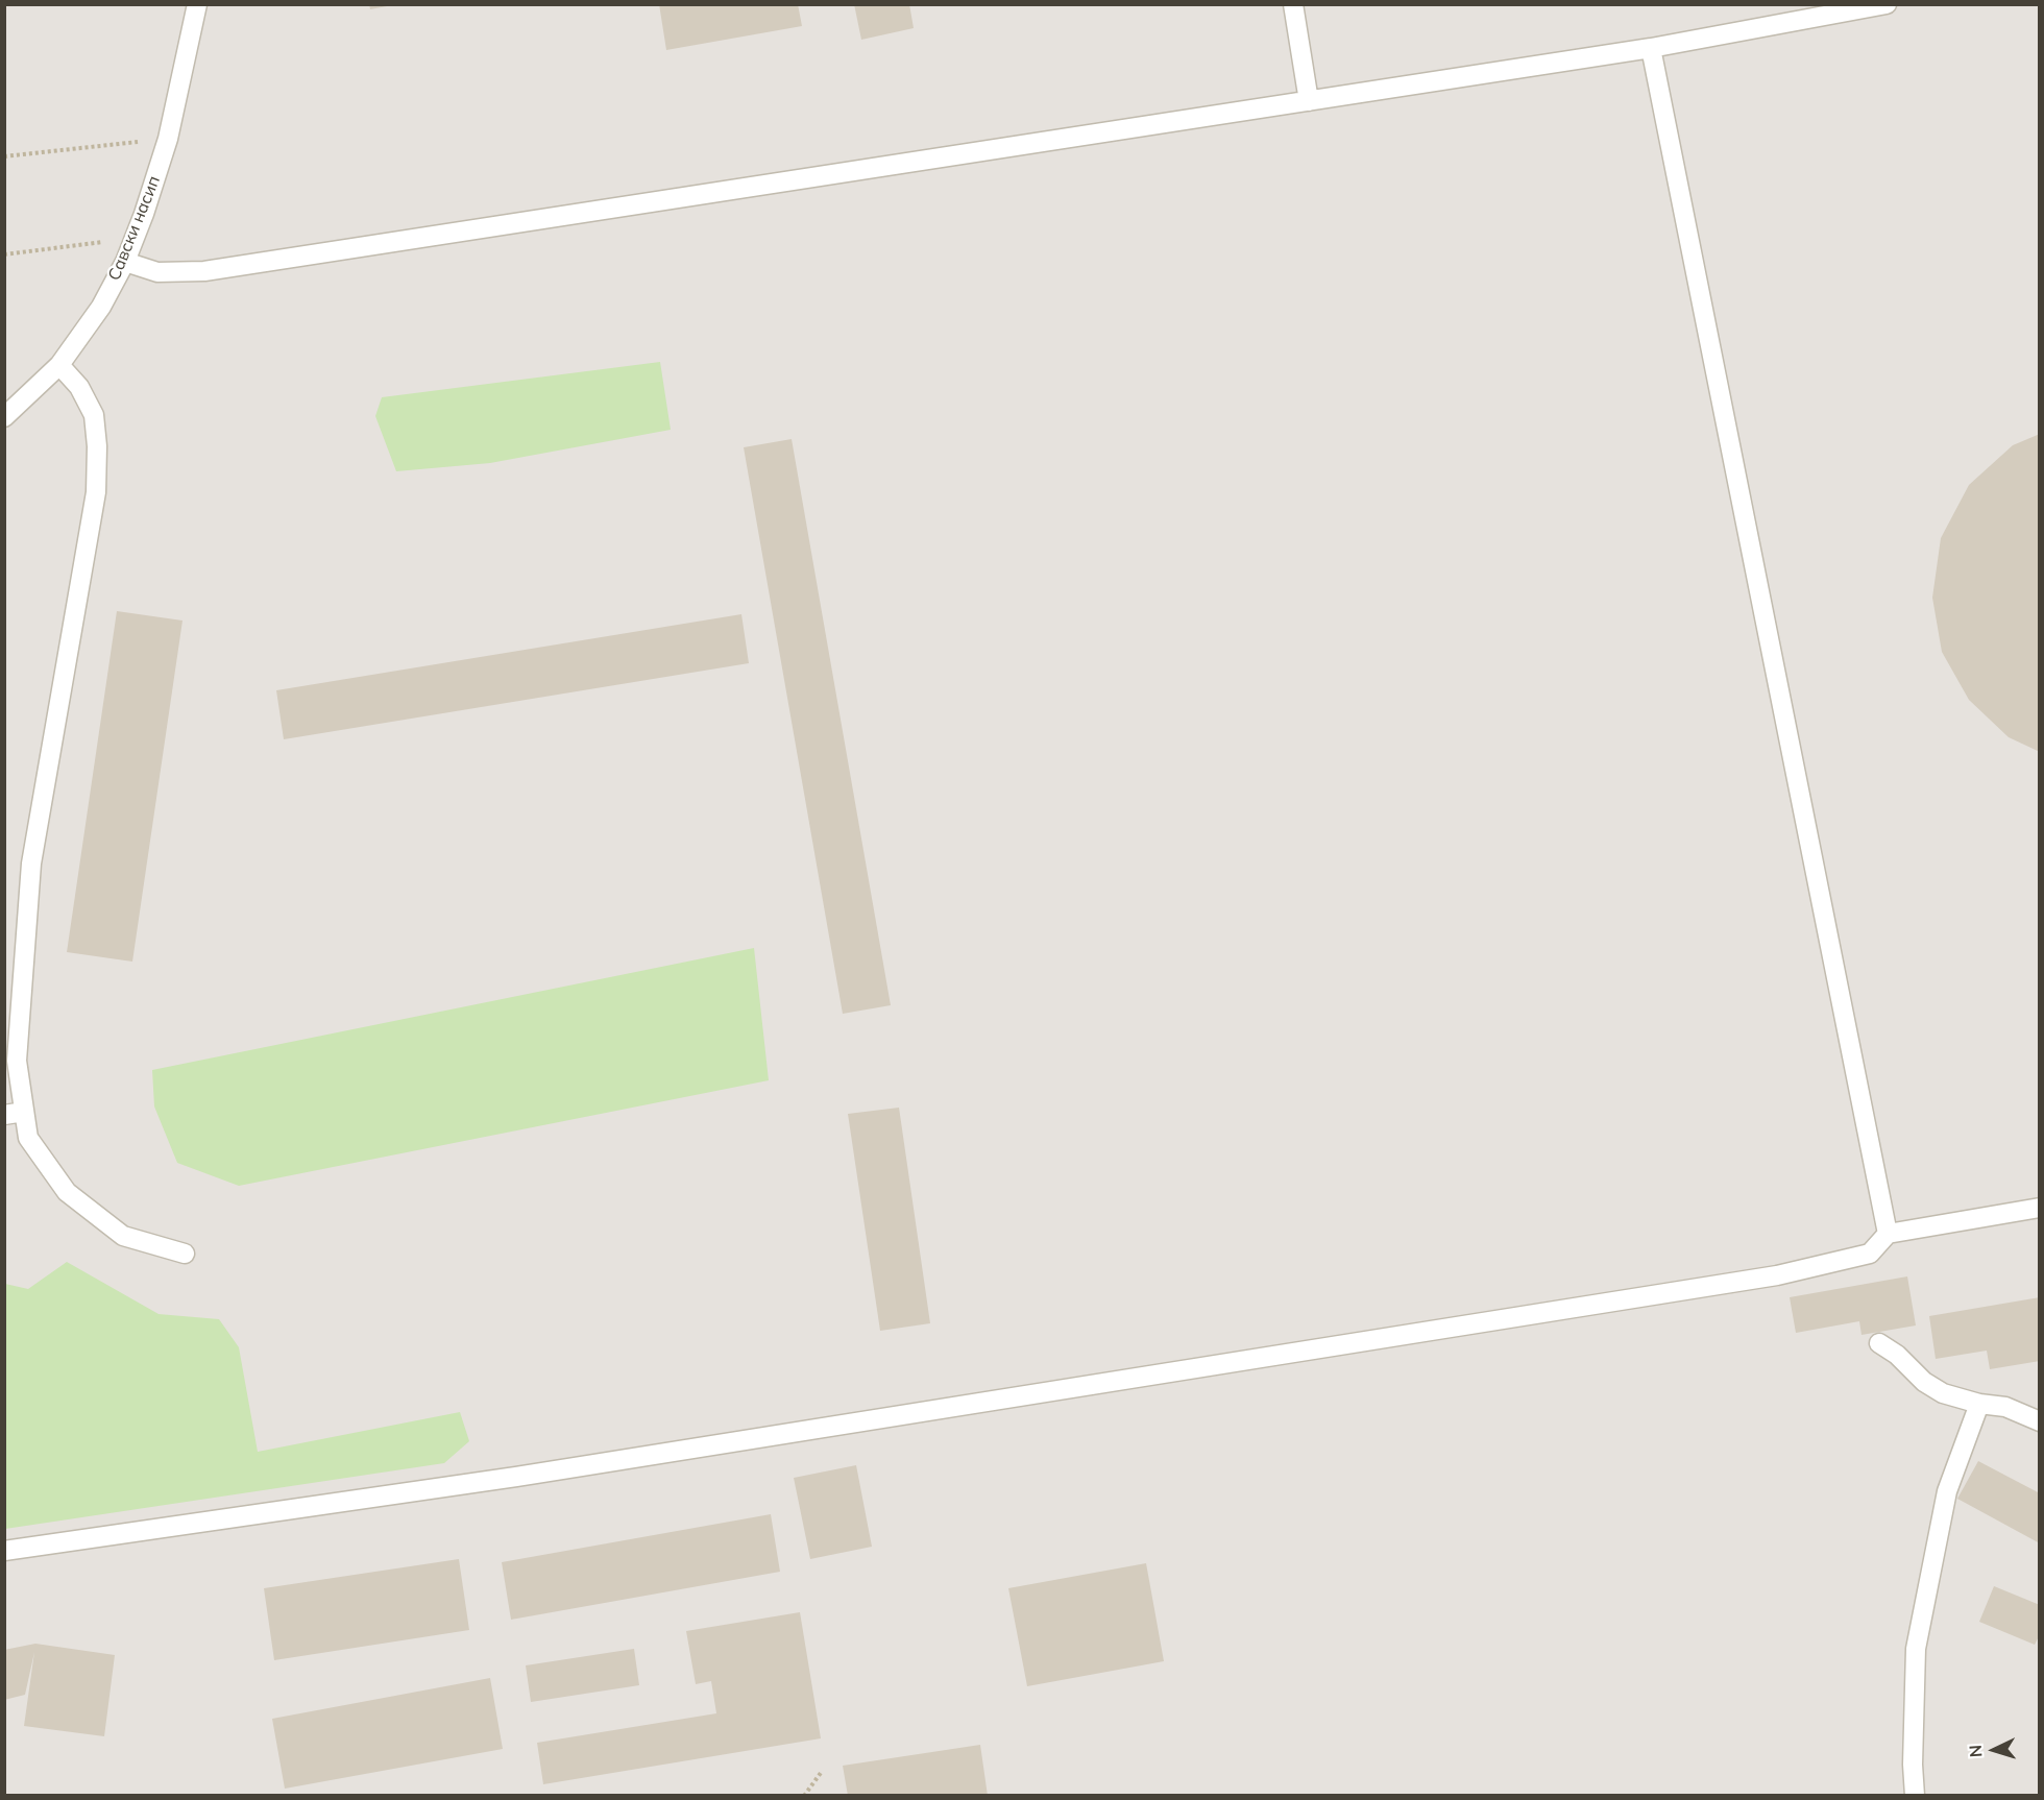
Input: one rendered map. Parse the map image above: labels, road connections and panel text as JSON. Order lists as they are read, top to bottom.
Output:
{
  "streets": {
    "lane": ["Савски насип"]
  },
  "north": "left"
}
